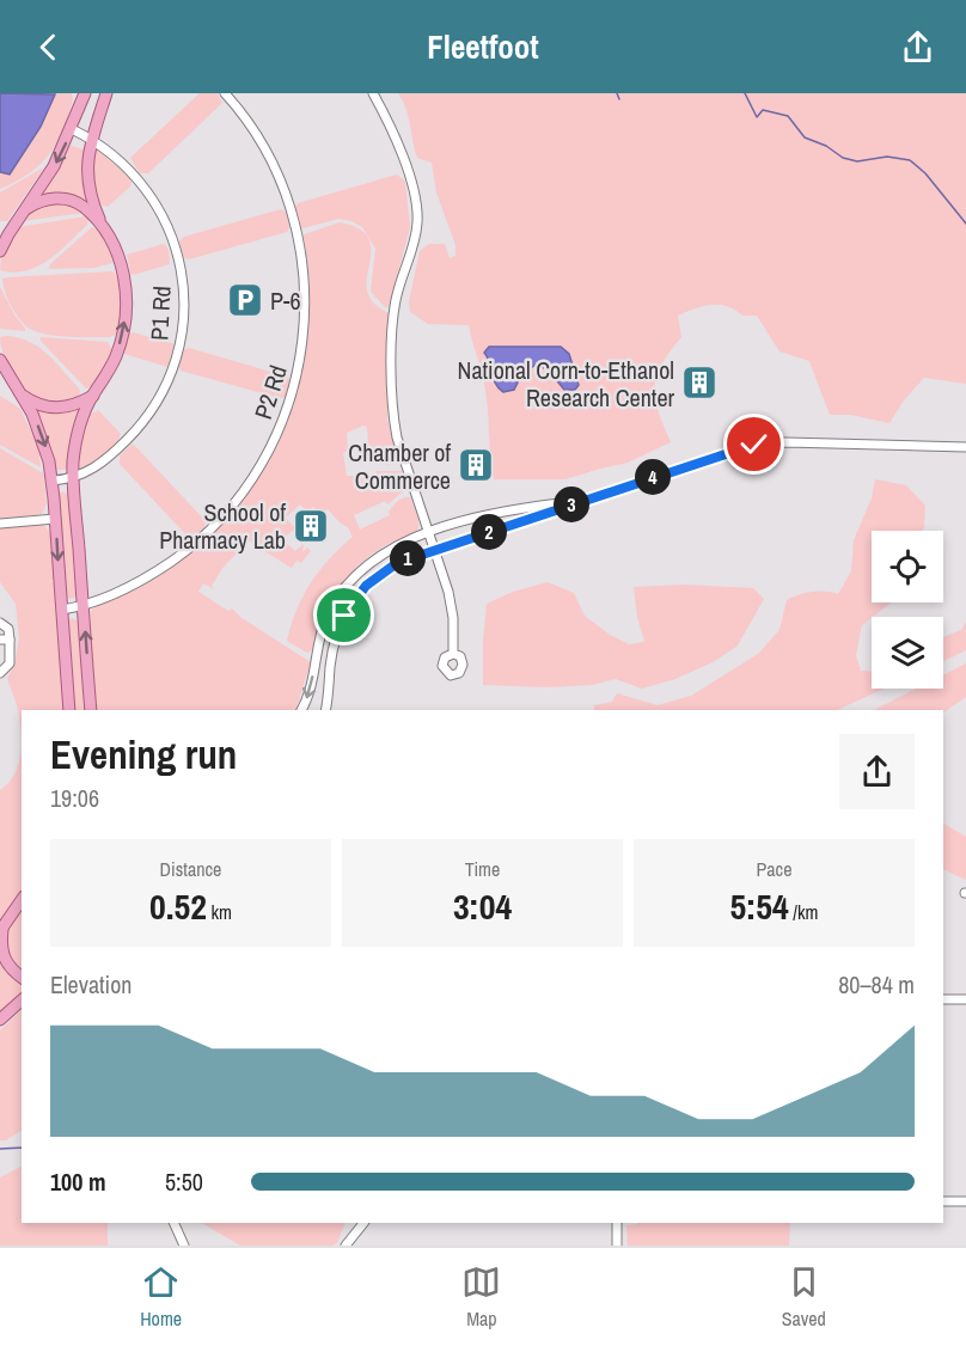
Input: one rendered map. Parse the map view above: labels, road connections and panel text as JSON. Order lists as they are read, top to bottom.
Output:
{
  "streets": {
    "street": ["P1 Rd", "P2 Rd"]
  },
  "places": {
    "parking": ["P-6"],
    "building": ["National Corn-to-Ethanol Research Center", "Chamber of Commerce", "School of Pharmacy Lab"]
  },
  "page": {
    "header": "Fleetfoot",
    "pins": [
      "4",
      "3",
      "2",
      "1"
    ],
    "heading": ["Evening run", "19:06"],
    "stats": [
      ["Distance", "0.52 km"],
      ["Time", "3:04"],
      ["Pace", "5:54 /km"]
    ],
    "chart": ["Elevation", "80–84 m"],
    "list": [
      {
        "name": "100 m",
        "note": "5:50"
      }
    ],
    "tabs": ["Home", "Map", "Saved"]
  }
}
